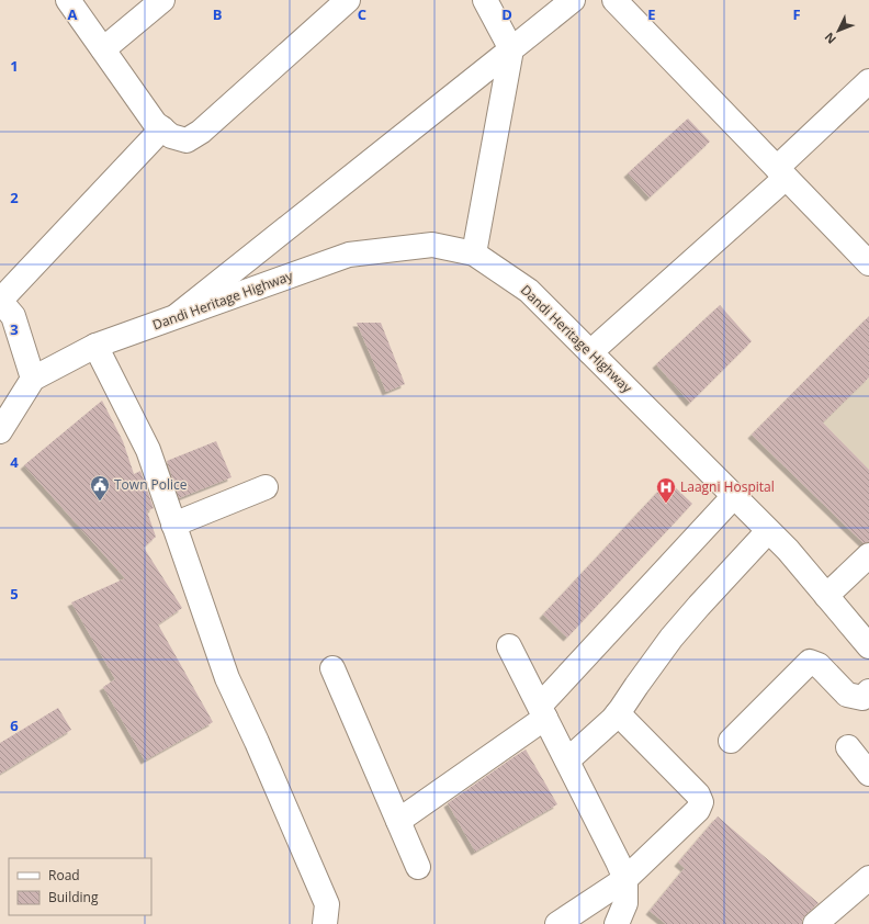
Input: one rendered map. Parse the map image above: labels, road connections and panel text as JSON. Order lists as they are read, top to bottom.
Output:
{
  "streets": {
    "main road": ["Dandi Heritage Highway"]
  },
  "places": {
    "public building": ["Town Police"],
    "hospital": ["Laagni Hospital"]
  },
  "legend": ["Road", "Building"],
  "north": "bottom left",
  "grid": {
    "columns": [
      "A",
      "B",
      "C",
      "D",
      "E",
      "F"
    ],
    "rows": [
      "1",
      "2",
      "3",
      "4",
      "5",
      "6"
    ]
  }
}
